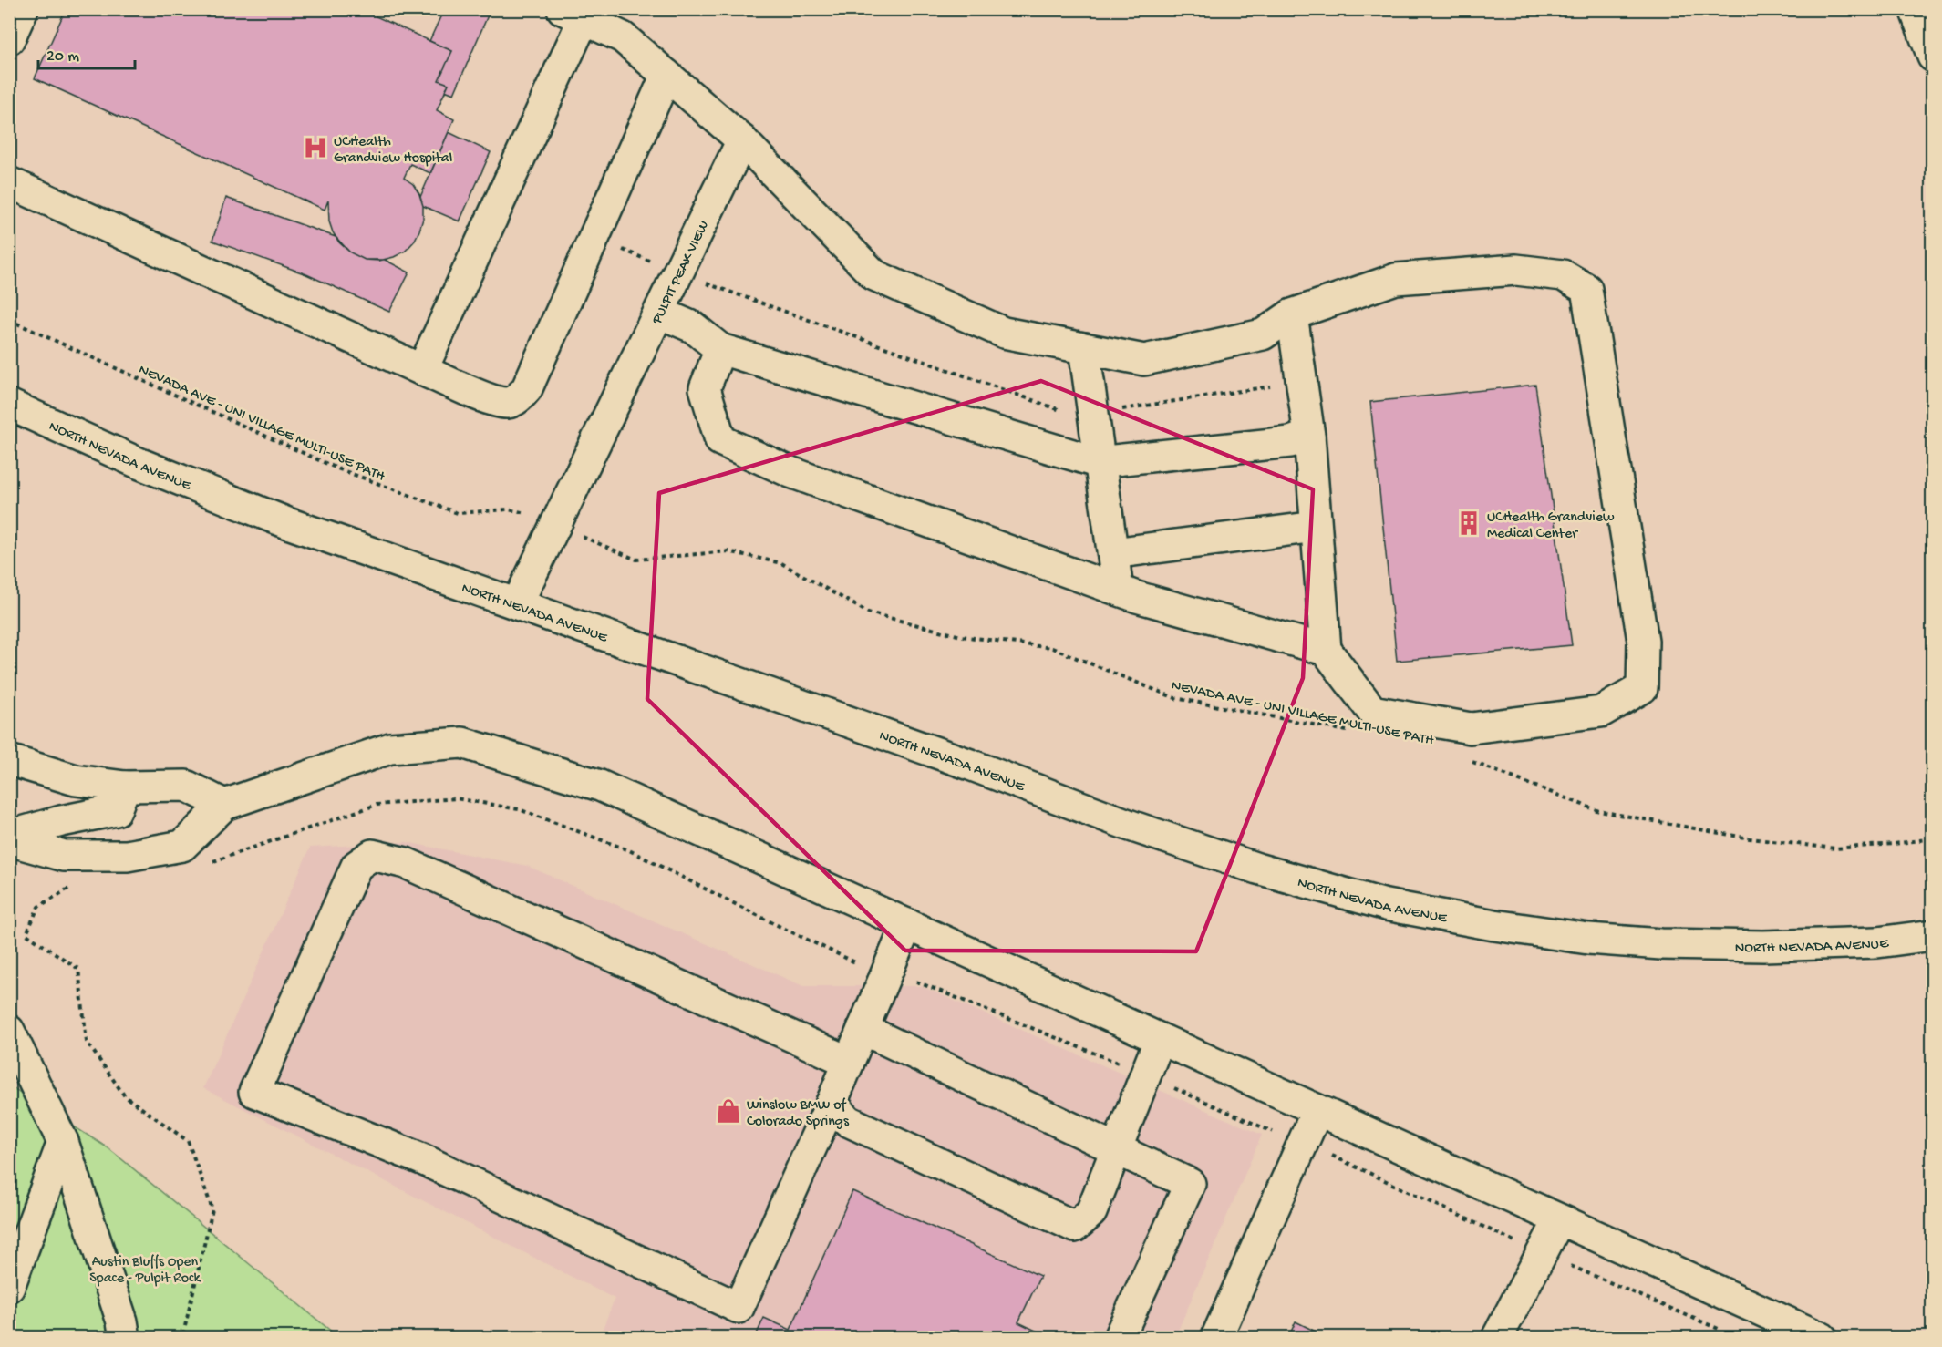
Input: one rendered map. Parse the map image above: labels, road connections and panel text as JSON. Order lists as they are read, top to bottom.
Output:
{
  "streets": {
    "main road": ["PULPIT PEAK VIEW", "NORTH NEVADA AVENUE"],
    "path": ["NEVADA AVE - UNI VILLAGE MULTI-USE PATH"]
  },
  "crossings": [
    ["PULPIT PEAK VIEW", "NEVADA AVE - UNI VILLAGE MULTI-USE PATH"],
    ["PULPIT PEAK VIEW", "NORTH NEVADA AVENUE"]
  ],
  "parks": ["Austin Bluffs Open Space - Pulpit Rock"],
  "places": {
    "hospital": ["UCHealth Grandview Hospital"],
    "building": ["UCHealth Grandview Medical Center"],
    "shop": ["Winslow BMW of Colorado Springs"]
  },
  "scale_bar": "20 m"
}
